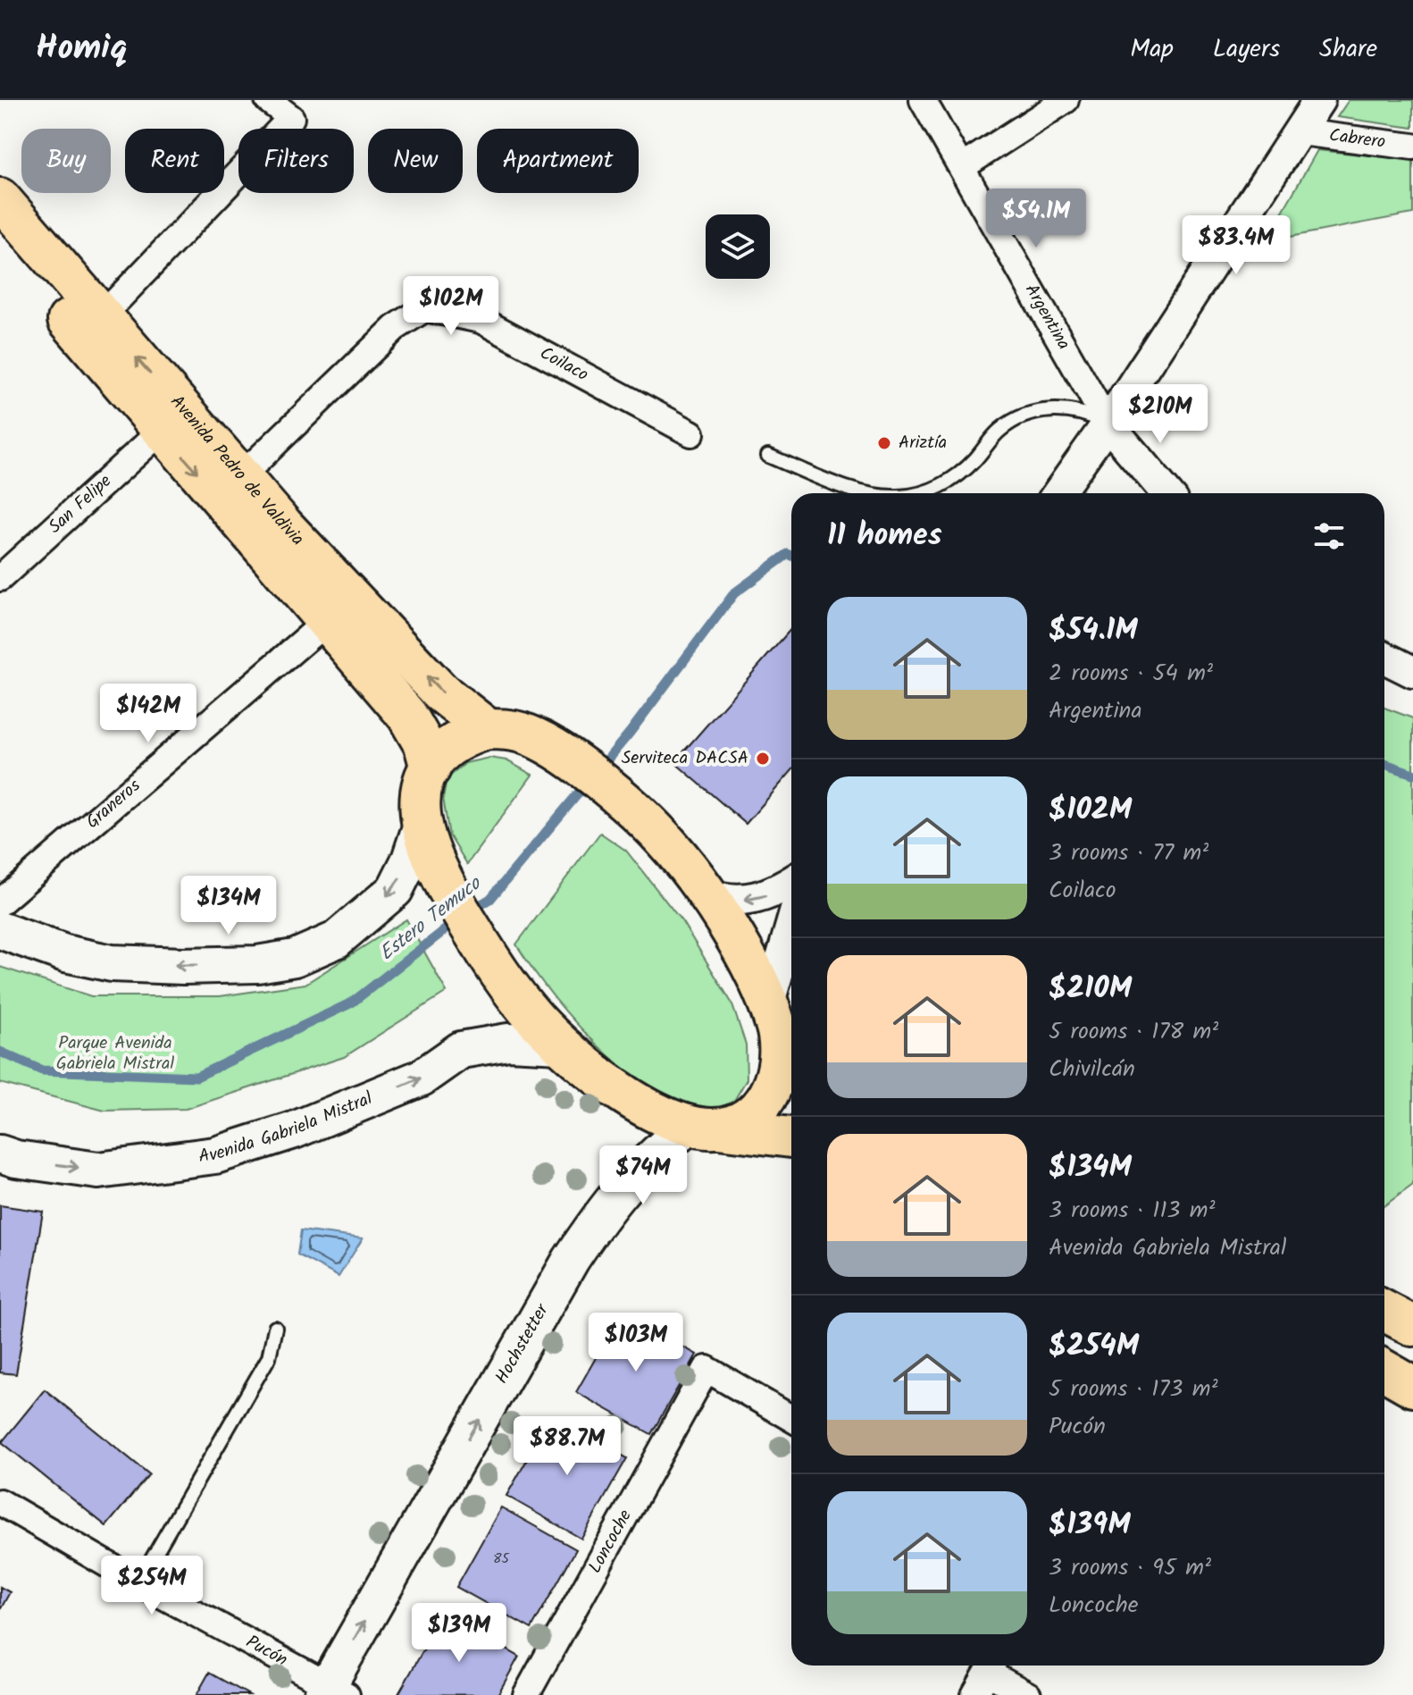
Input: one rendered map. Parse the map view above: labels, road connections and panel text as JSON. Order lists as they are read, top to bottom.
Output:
{
  "streets": {
    "main road": ["Avenida Pedro de Valdivia", "Avenida Gabriela Mistral", "Hochstetter"],
    "street": [
      "Cabrero",
      "Argentina",
      "Coilaco",
      "San Felipe",
      "Graneros",
      "Loncoche",
      "Pucón"
    ]
  },
  "crossings": [
    ["Coilaco", "Avenida Pedro de Valdivia"],
    ["Avenida Pedro de Valdivia", "San Felipe"],
    ["Avenida Pedro de Valdivia", "Graneros"],
    ["Hochstetter", "Pucón"]
  ],
  "one_way": ["Avenida Gabriela Mistral", "Hochstetter"],
  "water": ["Estero Temuco"],
  "parks": ["Parque Avenida Gabriela Mistral"],
  "places": ["Ariztía", "Serviteca DACSA"],
  "house_numbers": ["85"],
  "page": {
    "header": "Homiq",
    "nav": ["Map", "Layers", "Share"],
    "chip": [
      "Buy",
      "Rent",
      "Filters",
      "New",
      "Apartment"
    ],
    "price": [
      "$54.1M",
      "$83.4M",
      "$102M",
      "$210M",
      "$142M",
      "$134M",
      "$74M",
      "$103M",
      "$88.7M",
      "$254M",
      "$139M"
    ],
    "heading": "11 homes",
    "list": [
      {
        "name": "$54.1M",
        "note": "2 rooms · 54 m² · Argentina"
      },
      {
        "name": "$102M",
        "note": "3 rooms · 77 m² · Coilaco"
      },
      {
        "name": "$210M",
        "note": "5 rooms · 178 m² · Chivilcán"
      },
      {
        "name": "$134M",
        "note": "3 rooms · 113 m² · Avenida Gabriela Mistral"
      },
      {
        "name": "$254M",
        "note": "5 rooms · 173 m² · Pucón"
      },
      {
        "name": "$139M",
        "note": "3 rooms · 95 m² · Loncoche"
      }
    ]
  }
}
